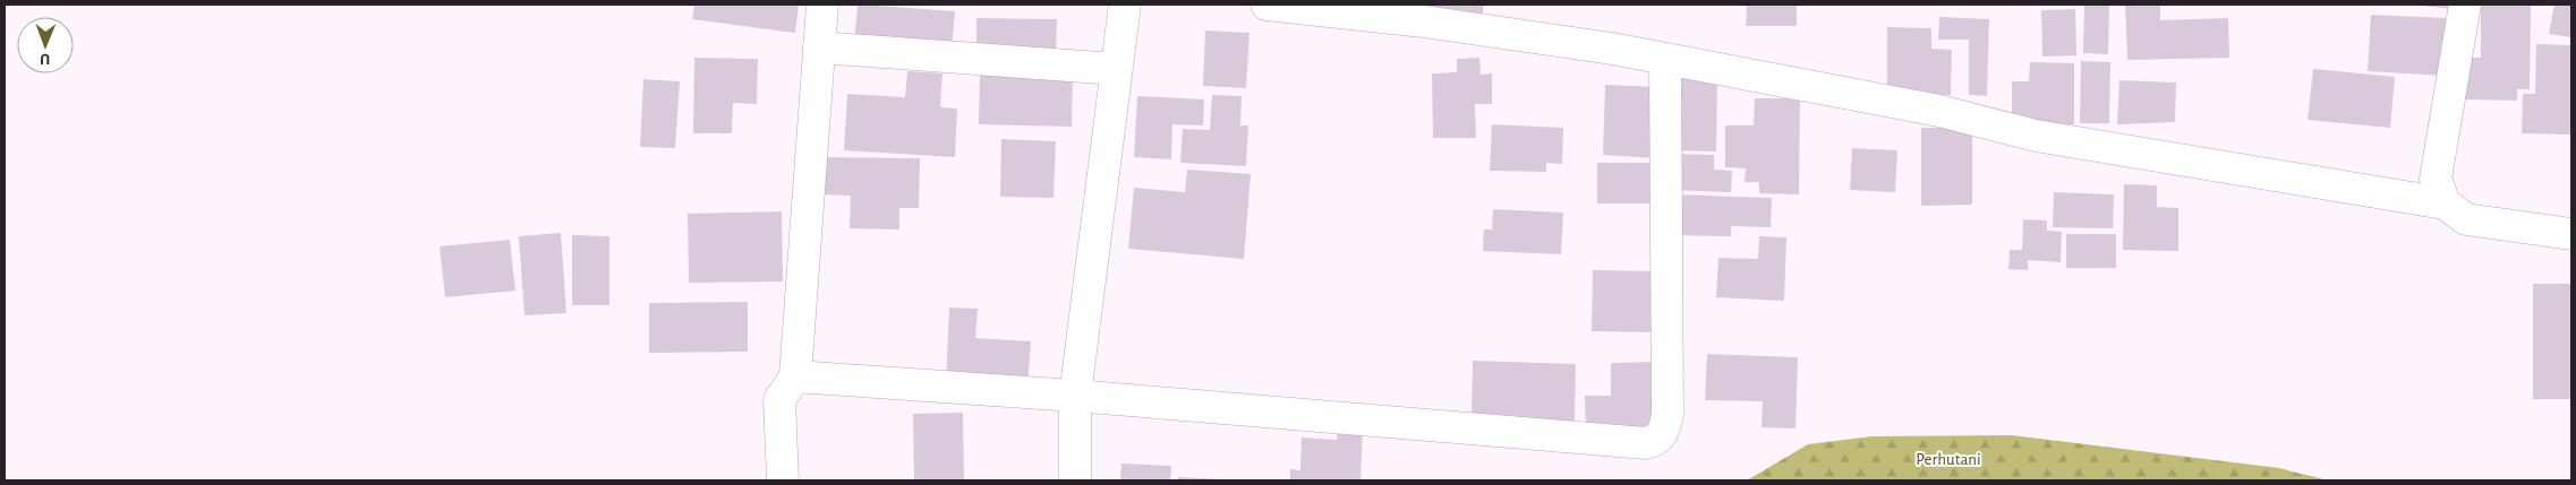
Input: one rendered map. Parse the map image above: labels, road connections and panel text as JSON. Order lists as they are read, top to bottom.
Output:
{
  "parks": ["Perhutani"],
  "north": "bottom"
}
